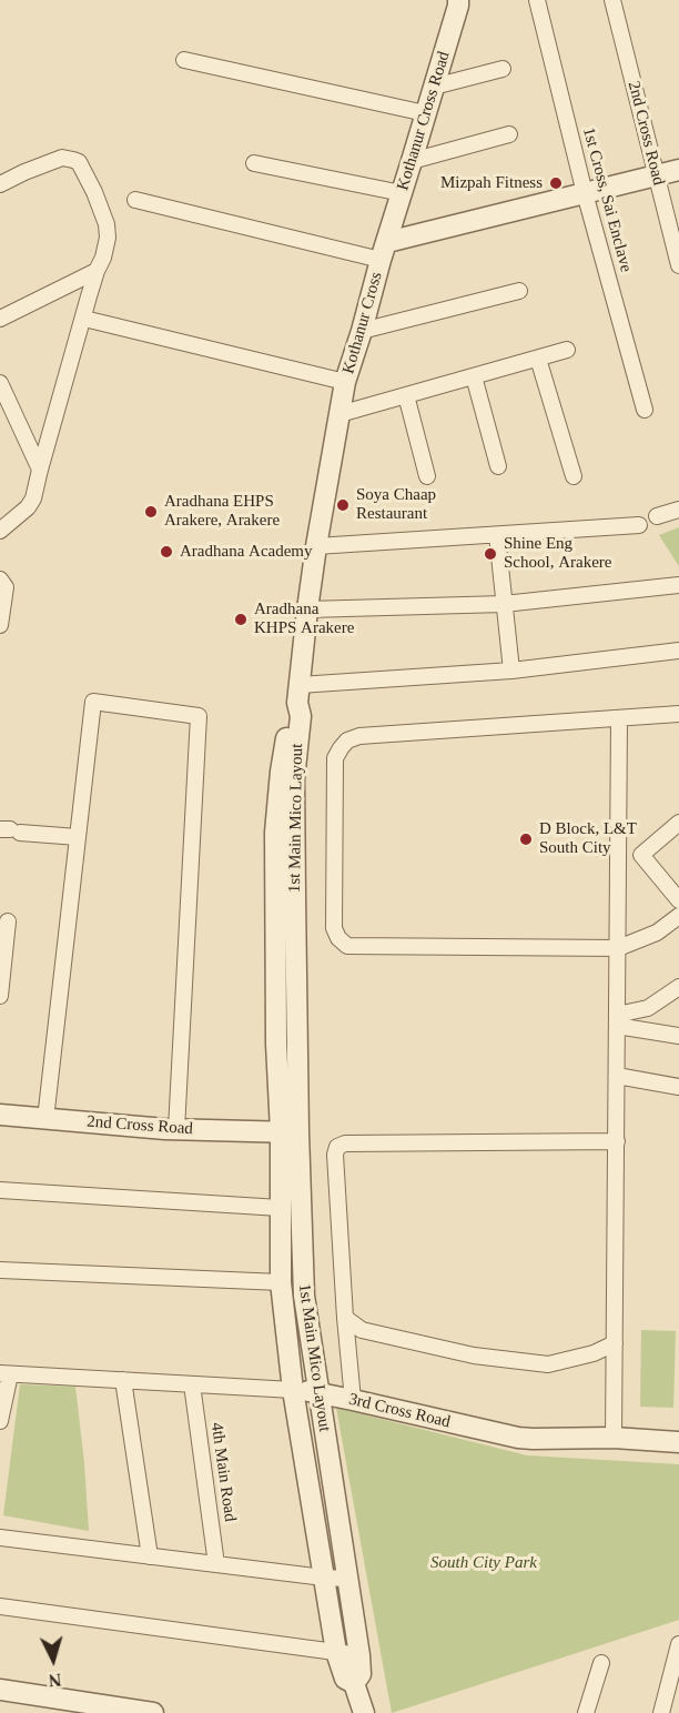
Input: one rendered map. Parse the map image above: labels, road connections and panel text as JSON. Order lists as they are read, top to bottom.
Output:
{
  "streets": {
    "street": [
      "Kothanur Cross Road",
      "2nd Cross Road",
      "1st Cross, Sai Enclave",
      "Kothanur Cross",
      "1st Main Mico Layout",
      "3rd Cross Road",
      "4th Main Road"
    ]
  },
  "crossings": [
    ["Kothanur Cross Road", "Kothanur Cross"],
    ["2nd Cross Road", "1st Main Mico Layout"],
    ["Kothanur Cross", "1st Main Mico Layout"],
    ["1st Main Mico Layout", "3rd Cross Road"],
    ["3rd Cross Road", "4th Main Road"]
  ],
  "parks": ["South City Park"],
  "places": [
    "Mizpah Fitness",
    "Soya Chaap Restaurant",
    "Aradhana EHPS Arakere, Arakere",
    "Aradhana Academy",
    "Shine Eng School, Arakere",
    "Aradhana KHPS Arakere",
    "D Block, L&T South City"
  ],
  "north": "bottom"
}
